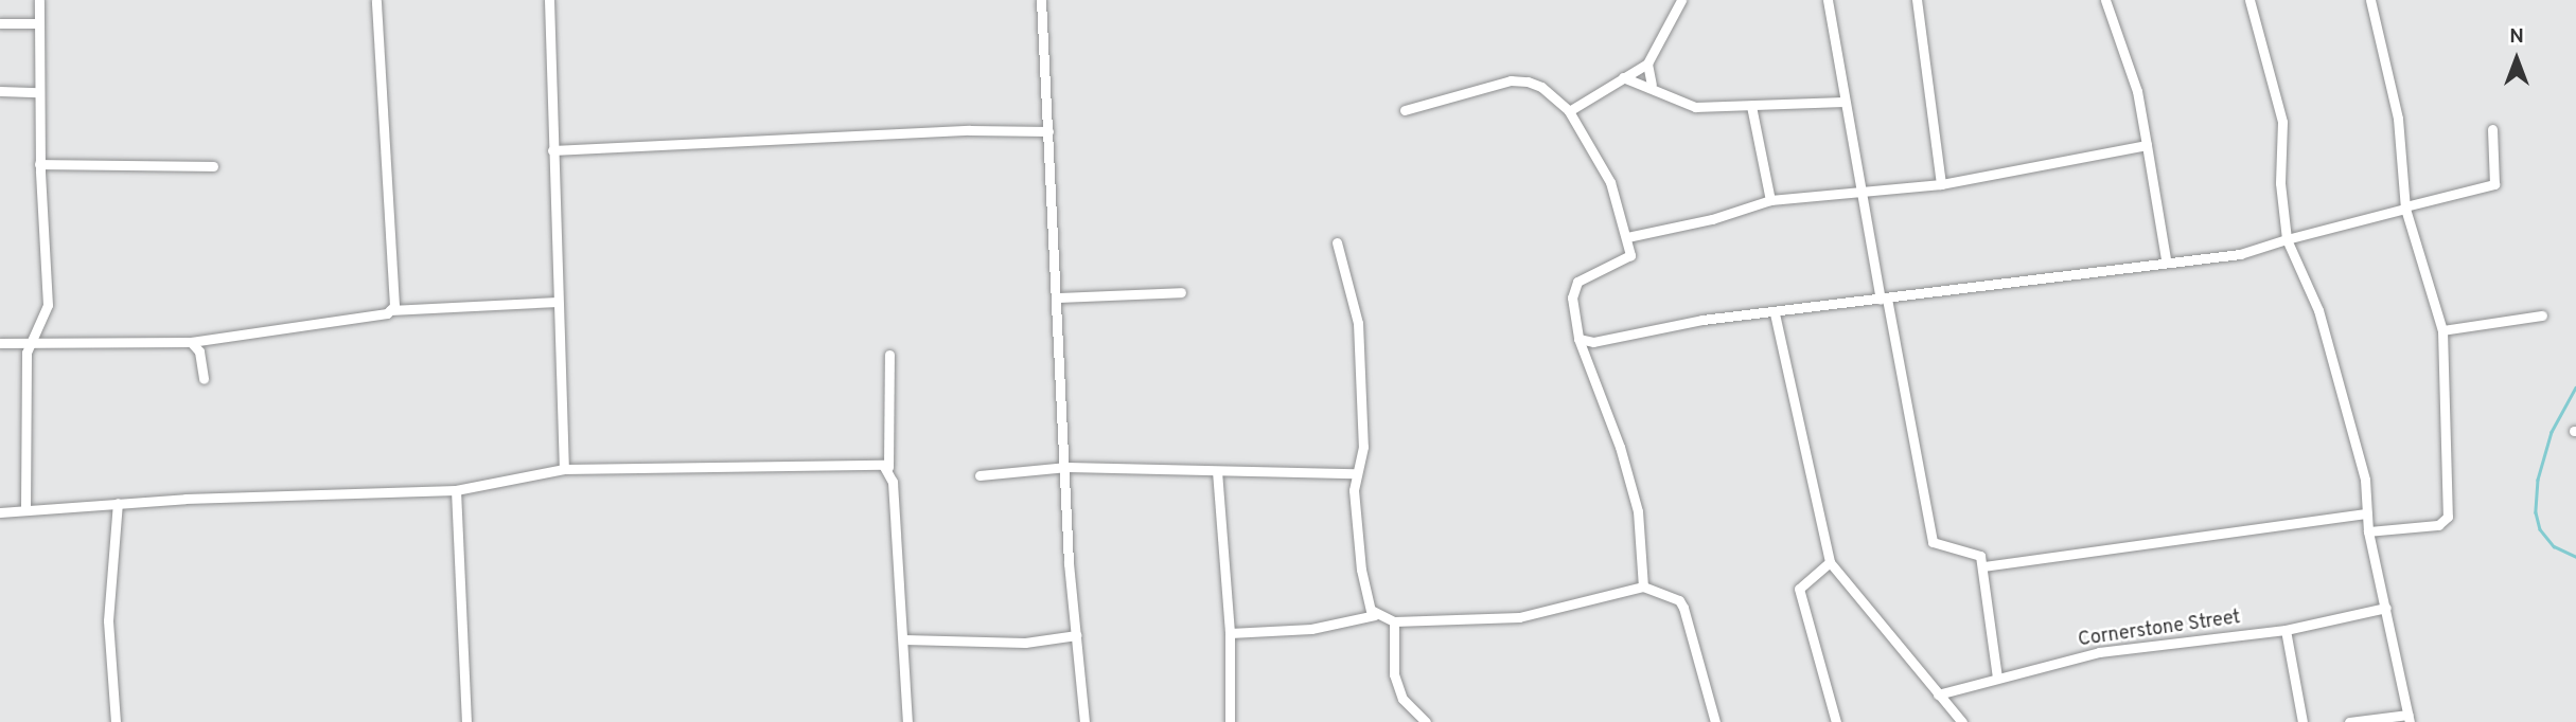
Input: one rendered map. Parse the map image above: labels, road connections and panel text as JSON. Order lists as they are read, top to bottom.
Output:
{
  "streets": {
    "street": ["Cornerstone Street"]
  },
  "north": "top"
}
